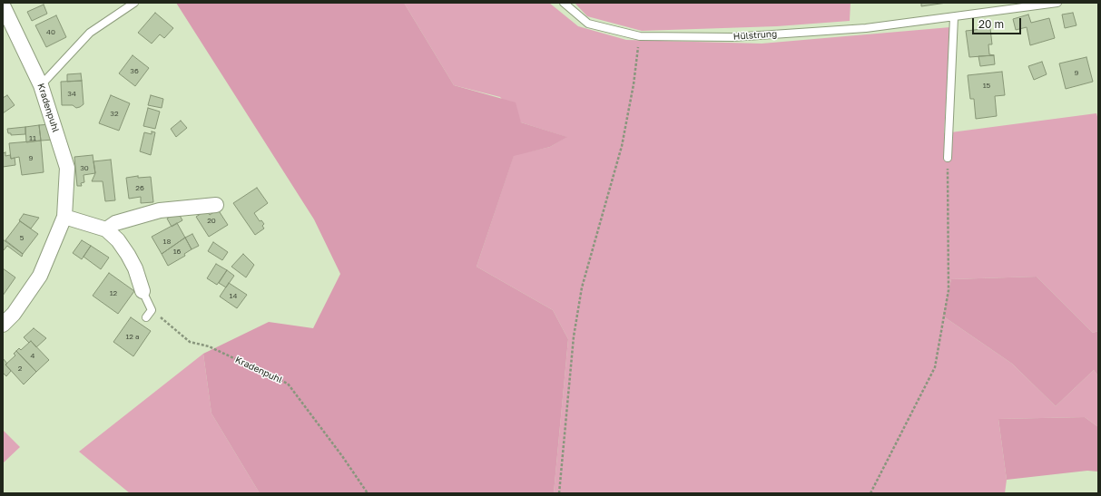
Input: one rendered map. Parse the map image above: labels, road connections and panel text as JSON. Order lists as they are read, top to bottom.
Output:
{
  "streets": {
    "street": ["Kradenpuhl"],
    "lane": ["Hülstrung"]
  },
  "house_numbers": [
    "40",
    "36",
    "9",
    "15",
    "34",
    "32",
    "11",
    "9",
    "30",
    "26",
    "20",
    "5",
    "18",
    "16",
    "12",
    "14",
    "12 a",
    "4",
    "2"
  ],
  "scale_bar": "20 m"
}
